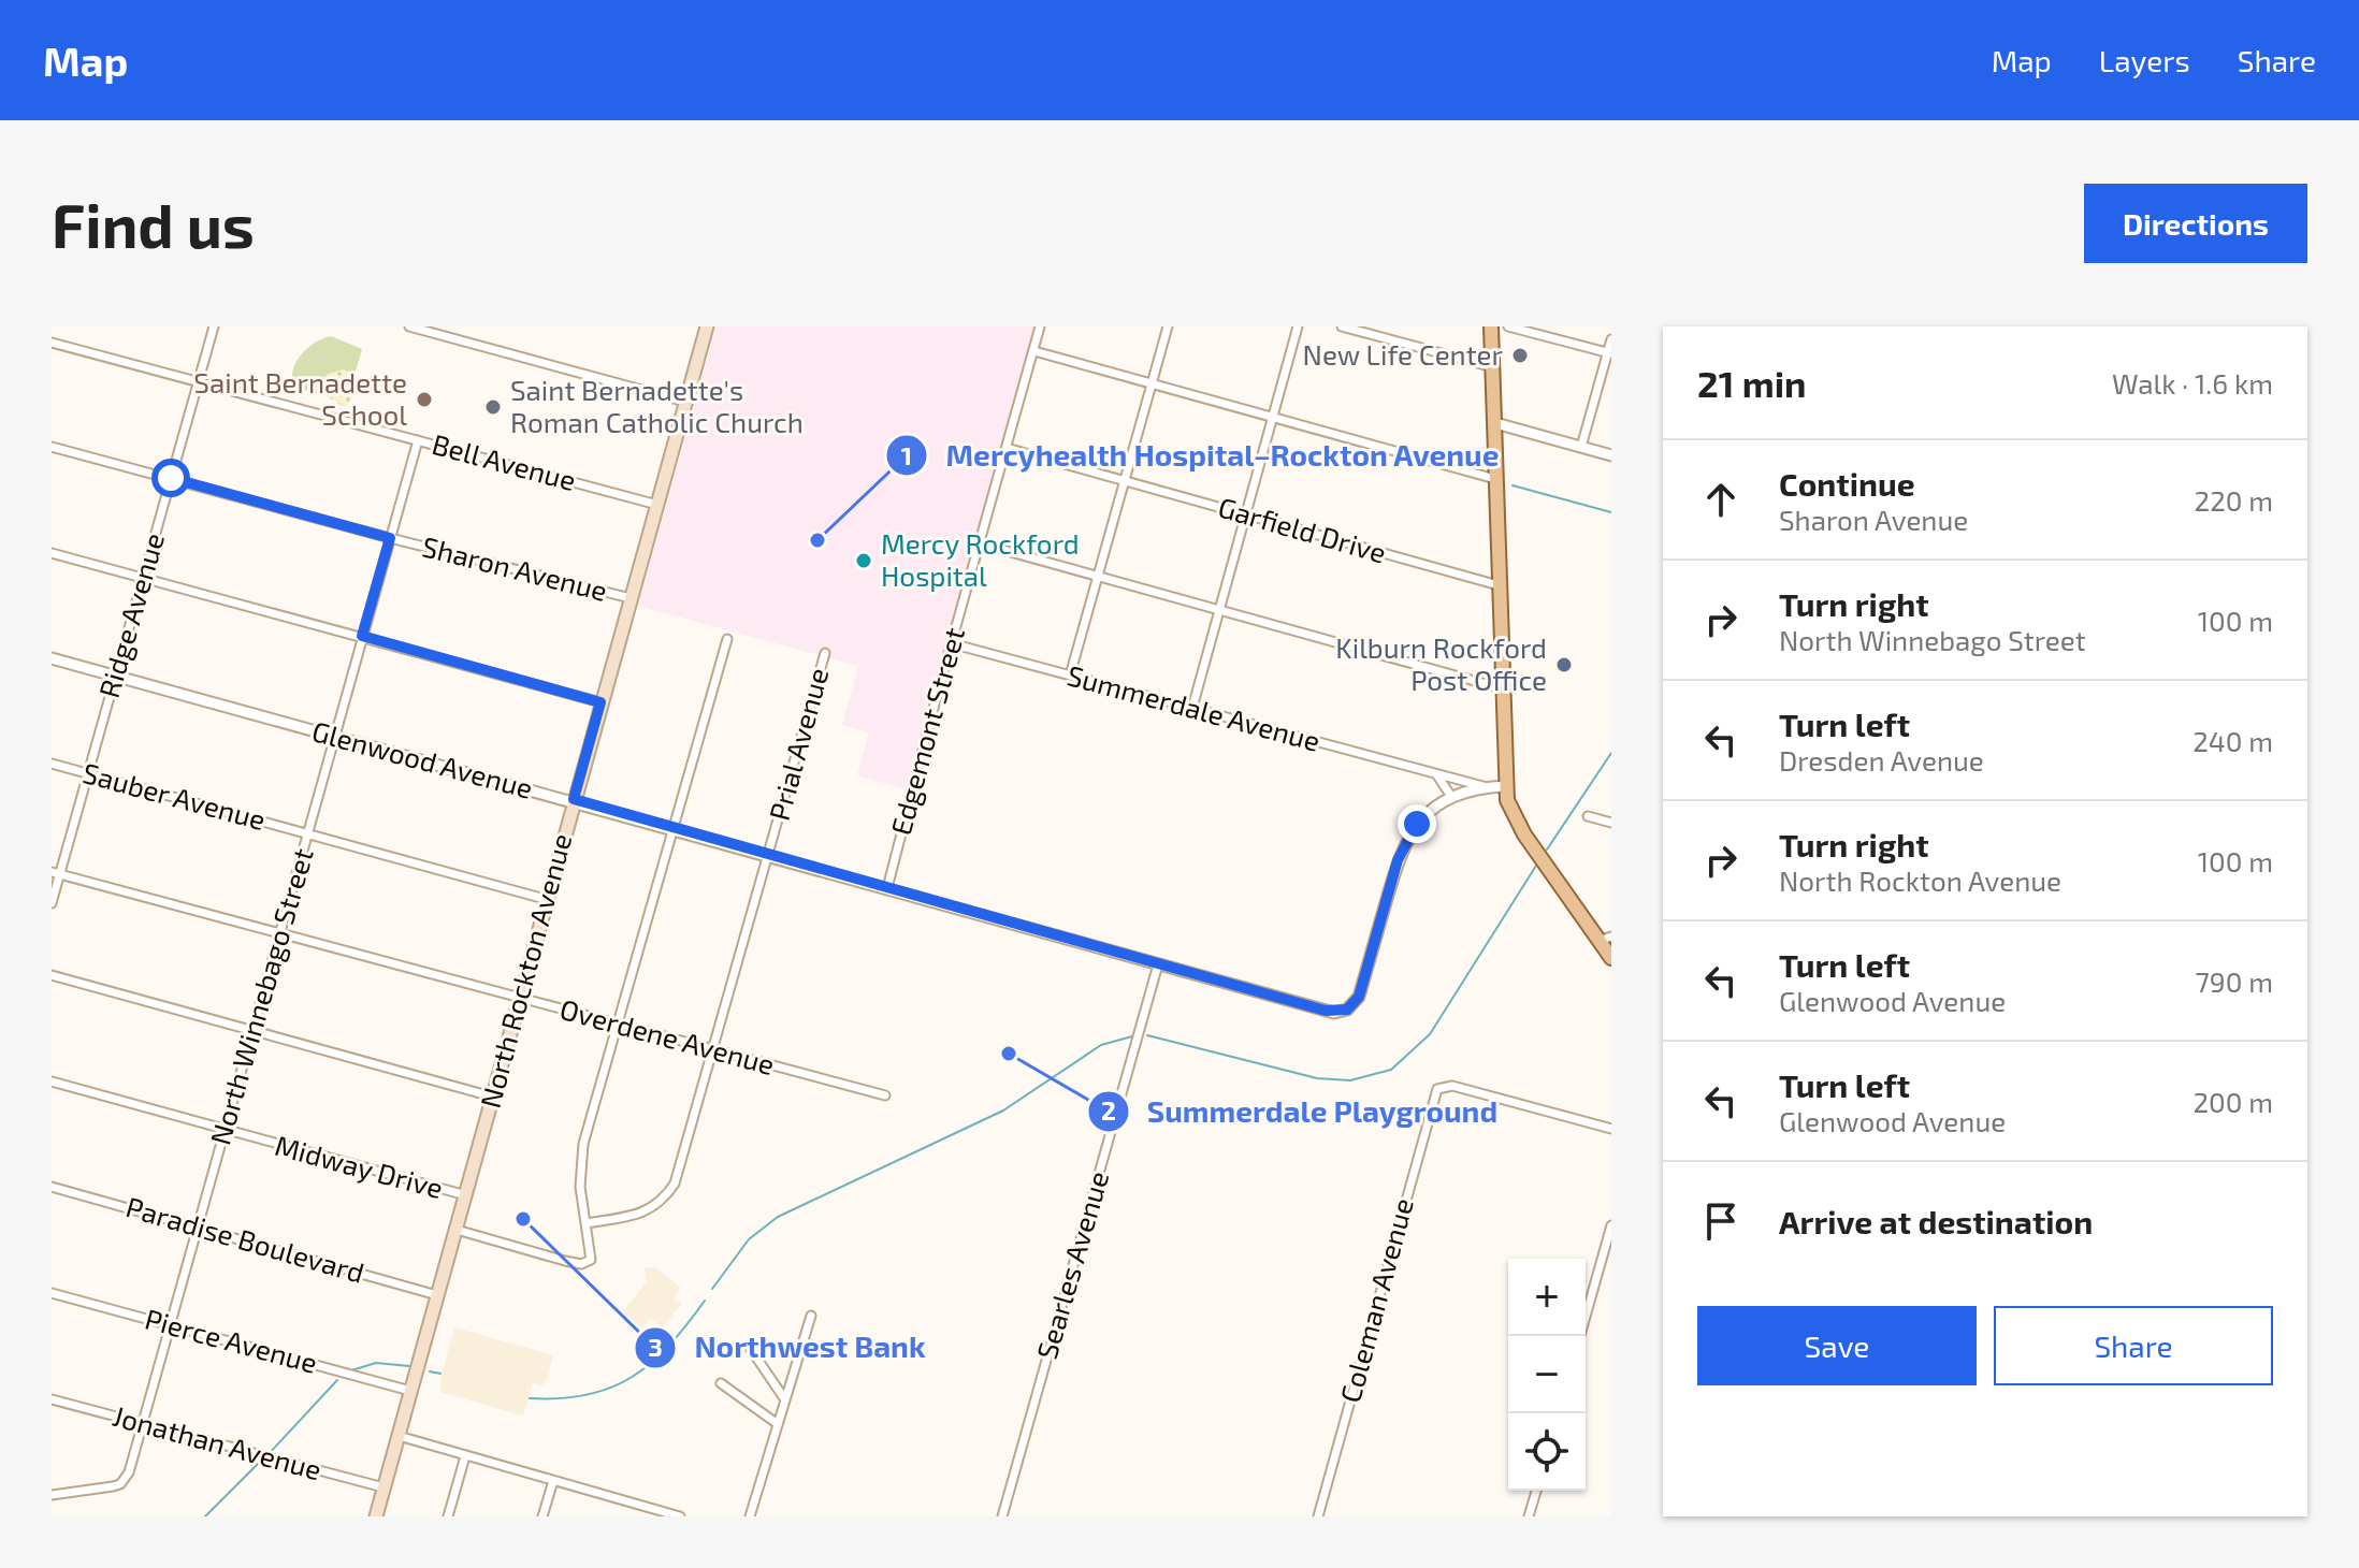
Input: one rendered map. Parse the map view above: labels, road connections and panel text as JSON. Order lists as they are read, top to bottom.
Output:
{
  "streets": {
    "main road": ["North Rockton Avenue"],
    "street": [
      "Bell Avenue",
      "Garfield Drive",
      "Sharon Avenue",
      "Ridge Avenue",
      "Summerdale Avenue",
      "Edgemont Street",
      "Prial Avenue",
      "Glenwood Avenue",
      "Sauber Avenue",
      "North Winnebago Street",
      "Overdene Avenue",
      "Midway Drive",
      "Paradise Boulevard",
      "Searles Avenue",
      "Coleman Avenue",
      "Pierce Avenue",
      "Jonathan Avenue"
    ]
  },
  "crossings": [
    ["Bell Avenue", "Ridge Avenue"],
    ["Bell Avenue", "North Rockton Avenue"],
    ["Bell Avenue", "North Winnebago Street"],
    ["Garfield Drive", "Edgemont Street"],
    ["Sharon Avenue", "Ridge Avenue"],
    ["Sharon Avenue", "North Rockton Avenue"],
    ["Sharon Avenue", "North Winnebago Street"],
    ["Ridge Avenue", "Glenwood Avenue"],
    ["Ridge Avenue", "Sauber Avenue"],
    ["Ridge Avenue", "Overdene Avenue"],
    ["Summerdale Avenue", "Edgemont Street"],
    ["Summerdale Avenue", "Glenwood Avenue"],
    ["Edgemont Street", "Glenwood Avenue"],
    ["Prial Avenue", "Glenwood Avenue"],
    ["Prial Avenue", "Overdene Avenue"],
    ["Glenwood Avenue", "North Rockton Avenue"],
    ["Glenwood Avenue", "North Winnebago Street"],
    ["Glenwood Avenue", "Searles Avenue"],
    ["Sauber Avenue", "North Rockton Avenue"],
    ["Sauber Avenue", "North Winnebago Street"],
    ["North Rockton Avenue", "Overdene Avenue"],
    ["North Rockton Avenue", "Midway Drive"],
    ["North Rockton Avenue", "Paradise Boulevard"],
    ["North Rockton Avenue", "Pierce Avenue"],
    ["North Rockton Avenue", "Jonathan Avenue"],
    ["North Winnebago Street", "Overdene Avenue"],
    ["North Winnebago Street", "Midway Drive"],
    ["North Winnebago Street", "Paradise Boulevard"],
    ["North Winnebago Street", "Pierce Avenue"],
    ["North Winnebago Street", "Jonathan Avenue"]
  ],
  "places": [
    "New Life Center",
    "Saint Bernadette School",
    "Saint Bernadette's Roman Catholic Church",
    "Mercyhealth Hospital–Rockton Avenue",
    "Mercy Rockford Hospital",
    "Kilburn Rockford Post Office",
    "Summerdale Playground",
    "Northwest Bank"
  ],
  "page": {
    "header": "Map",
    "nav": ["Map", "Layers", "Share"],
    "buttons": [
      "Directions",
      ["Save", "Share"]
    ],
    "title": "Find us",
    "heading": ["21 min", "Walk · 1.6 km"],
    "list": [
      ["Continue", "Sharon Avenue", "220 m"],
      ["Turn right", "North Winnebago Street", "100 m"],
      ["Turn left", "Dresden Avenue", "240 m"],
      ["Turn right", "North Rockton Avenue", "100 m"],
      ["Turn left", "Glenwood Avenue", "790 m"],
      ["Turn left", "Glenwood Avenue", "200 m"],
      "Arrive at destination"
    ],
    "map_buttons": ["+", "−"]
  }
}
